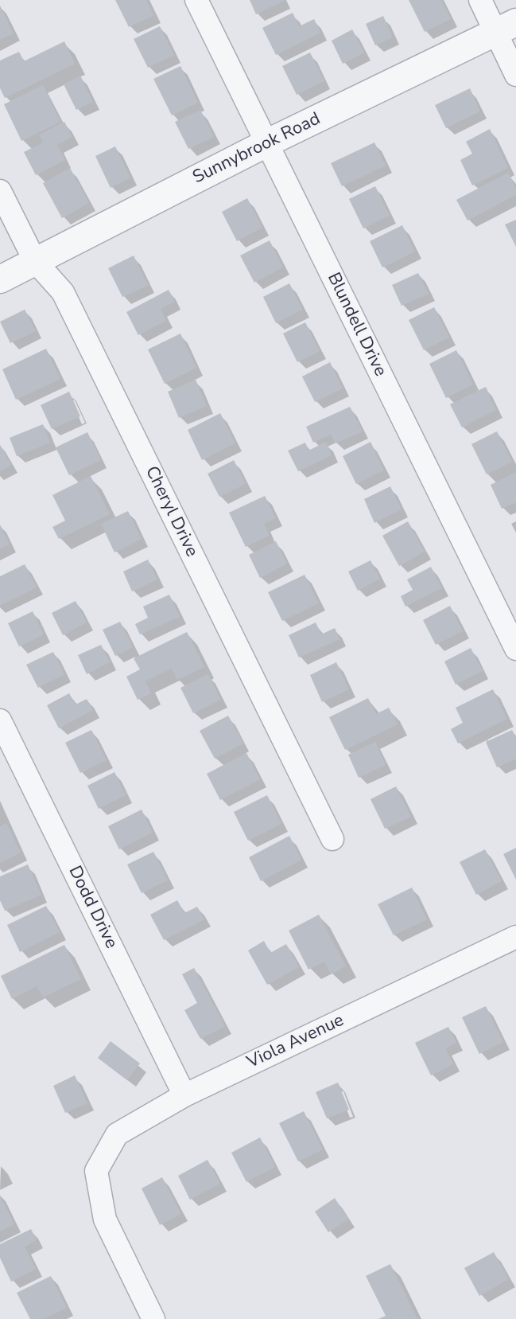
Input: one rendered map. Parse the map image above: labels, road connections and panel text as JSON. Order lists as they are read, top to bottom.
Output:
{
  "streets": {
    "street": [
      "Sunnybrook Road",
      "Blundell Drive",
      "Cheryl Drive",
      "Dodd Drive",
      "Viola Avenue"
    ]
  },
  "crossings": [
    ["Sunnybrook Road", "Blundell Drive"],
    ["Sunnybrook Road", "Cheryl Drive"],
    ["Dodd Drive", "Viola Avenue"]
  ]
}
